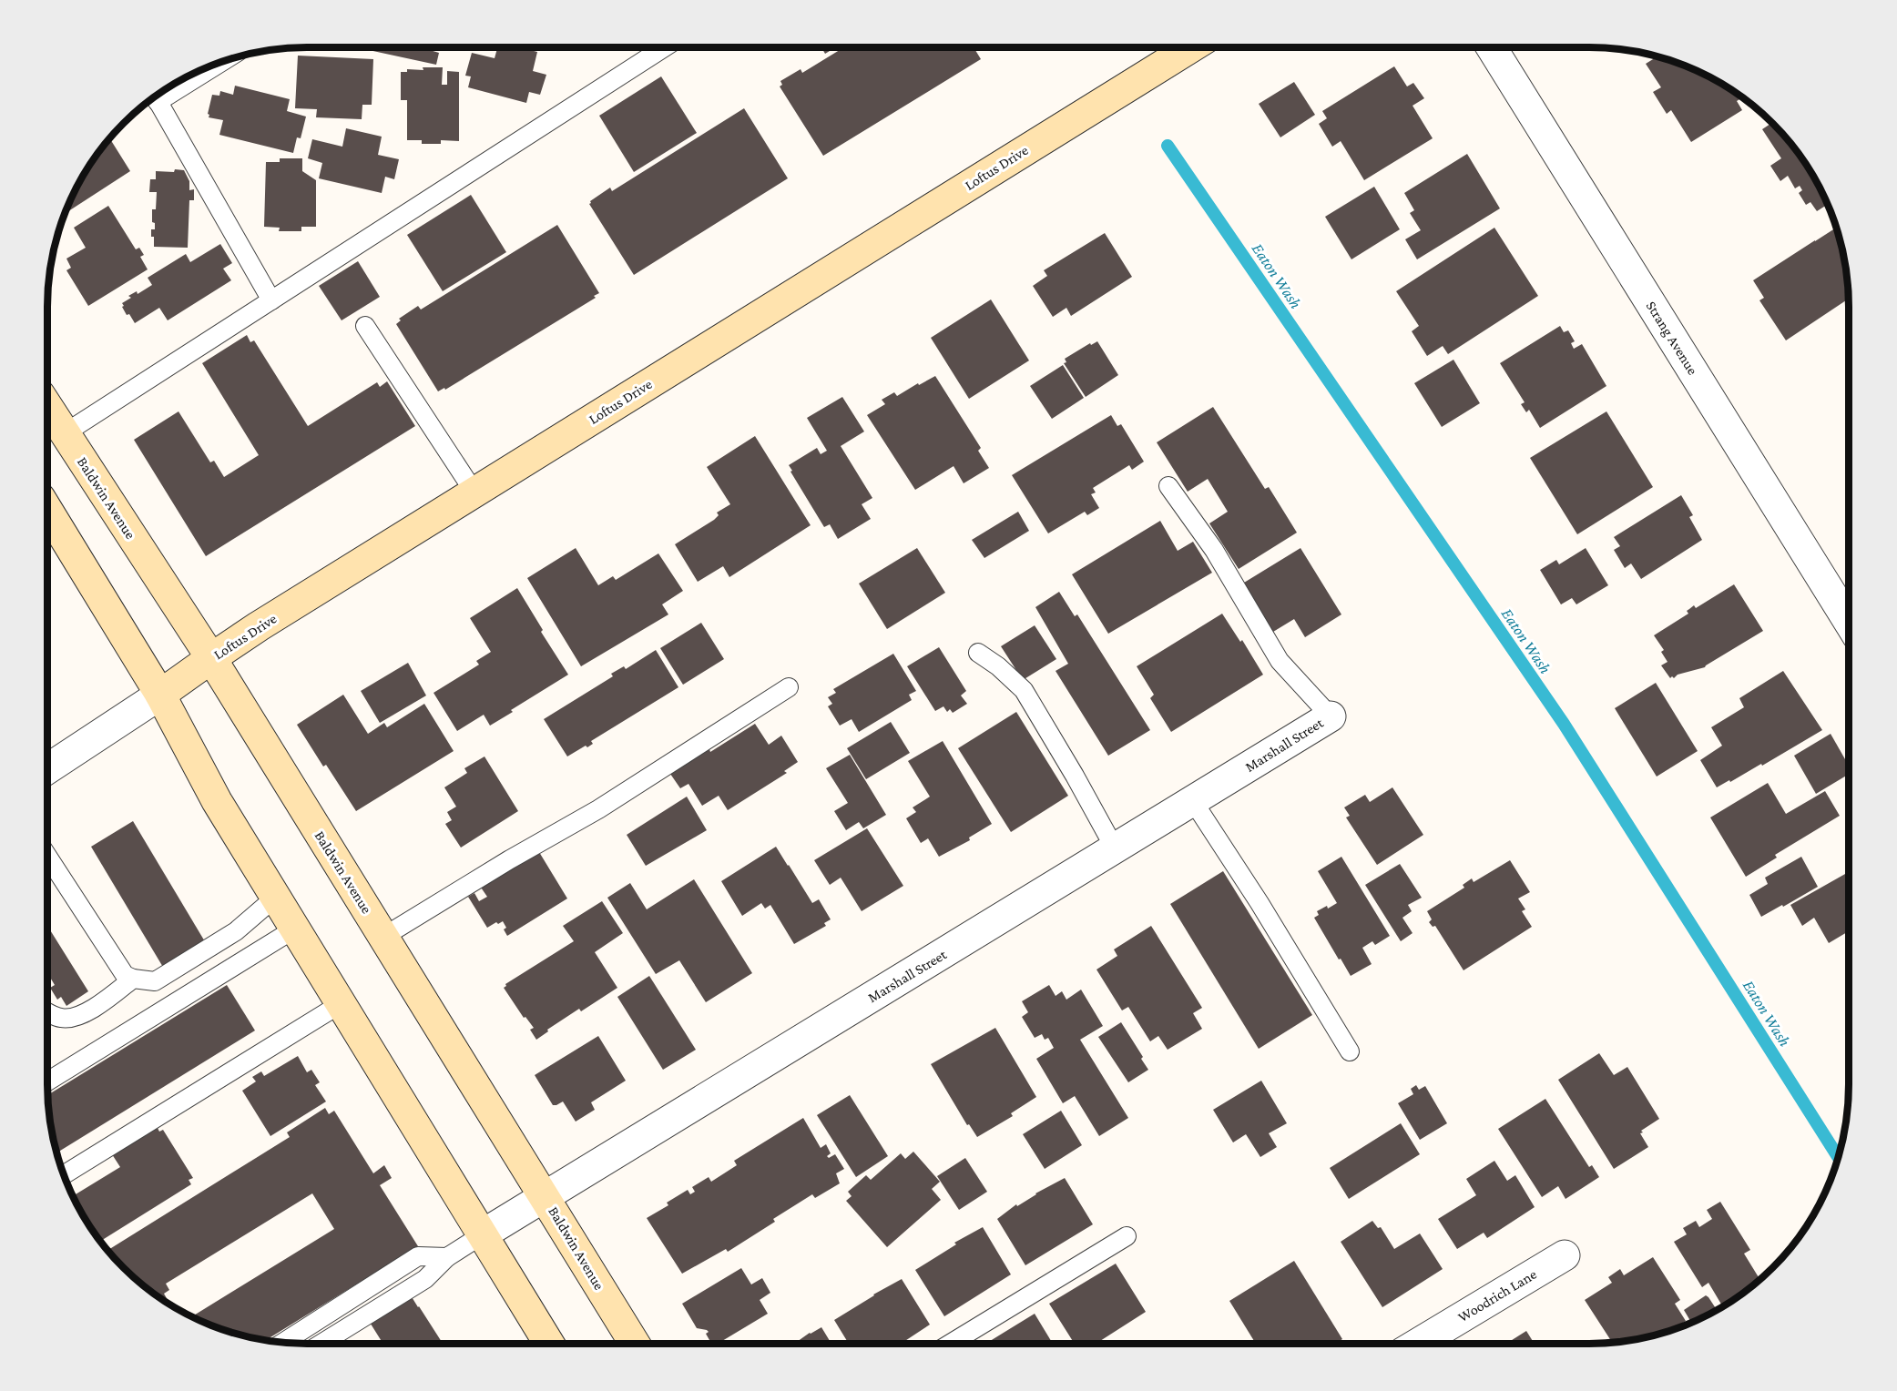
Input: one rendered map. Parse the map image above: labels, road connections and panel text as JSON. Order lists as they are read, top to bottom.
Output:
{
  "streets": {
    "main road": ["Loftus Drive", "Baldwin Avenue"],
    "street": ["Strang Avenue", "Marshall Street", "Woodrich Lane"]
  },
  "crossings": [
    ["Loftus Drive", "Baldwin Avenue"],
    ["Baldwin Avenue", "Marshall Street"]
  ],
  "water": ["Eaton Wash"]
}
